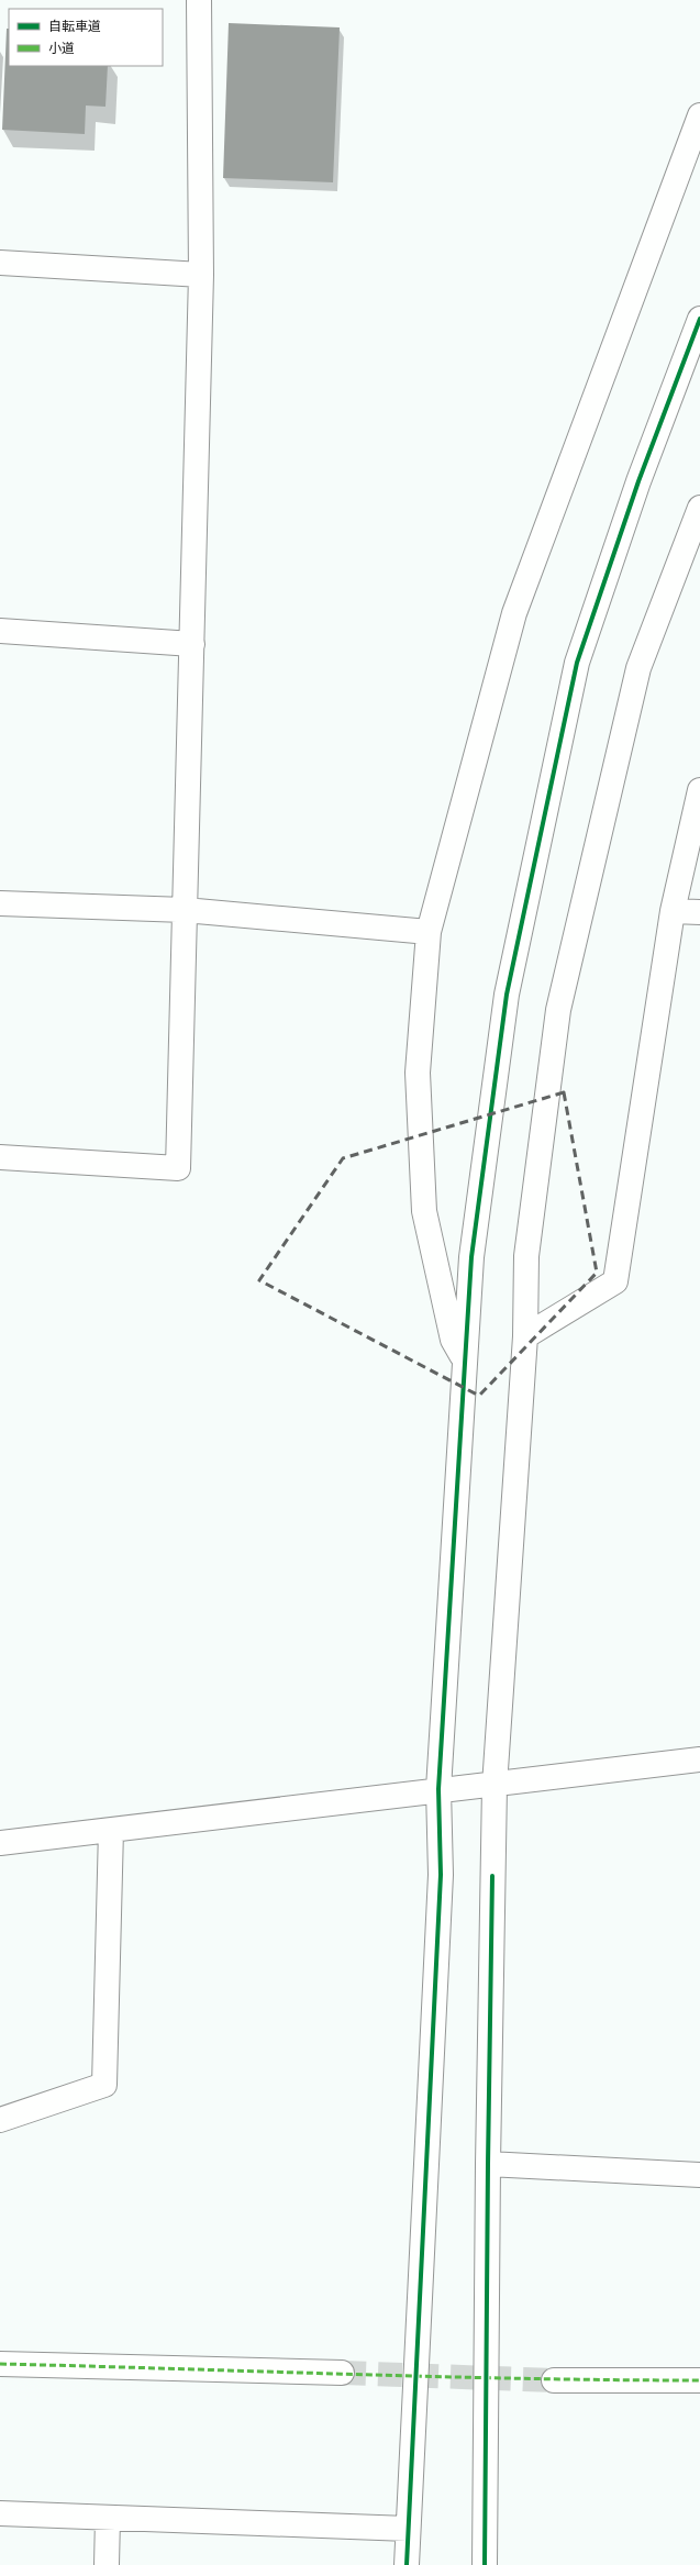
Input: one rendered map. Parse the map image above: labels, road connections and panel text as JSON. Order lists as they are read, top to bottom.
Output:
{
  "legend": ["自転車道", "小道"]
}
